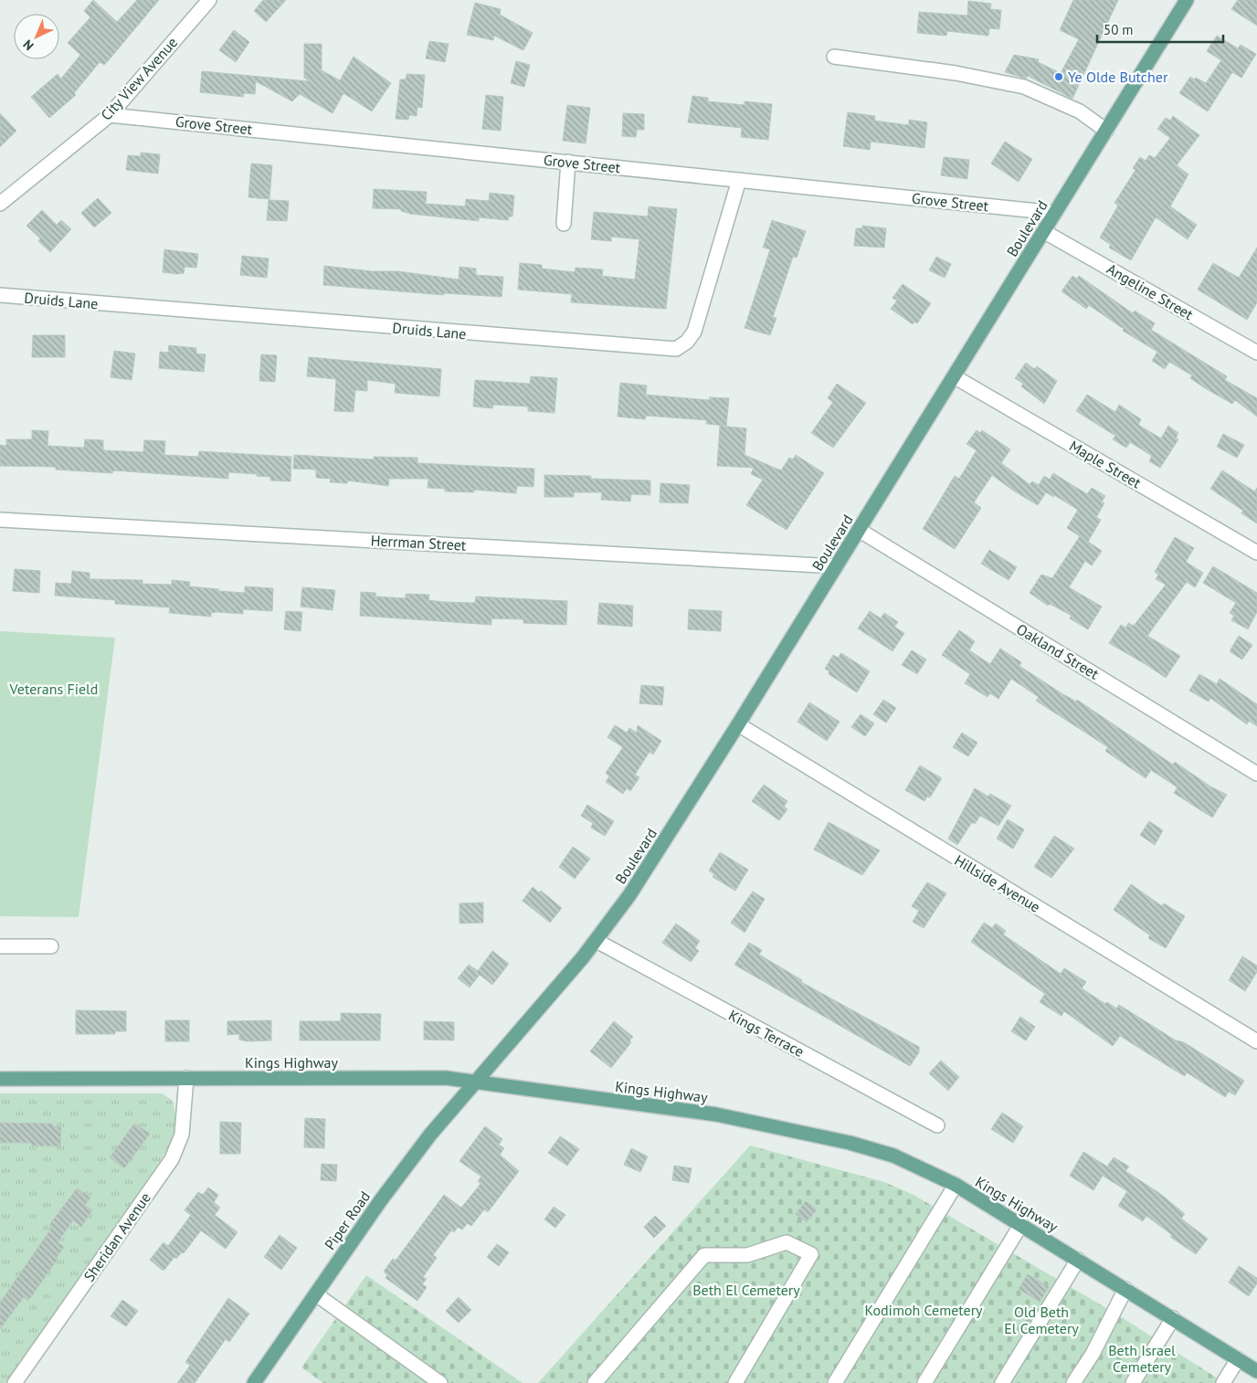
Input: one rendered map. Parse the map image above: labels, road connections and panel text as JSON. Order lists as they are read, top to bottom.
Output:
{
  "streets": {
    "main road": ["Boulevard", "Kings Highway", "Piper Road"],
    "street": [
      "City View Avenue",
      "Grove Street",
      "Angeline Street",
      "Druids Lane",
      "Maple Street",
      "Herrman Street",
      "Oakland Street",
      "Hillside Avenue",
      "Kings Terrace",
      "Sheridan Avenue"
    ]
  },
  "crossings": [
    ["City View Avenue", "Grove Street"],
    ["Grove Street", "Boulevard"],
    ["Grove Street", "Druids Lane"],
    ["Boulevard", "Angeline Street"],
    ["Boulevard", "Maple Street"],
    ["Boulevard", "Herrman Street"],
    ["Boulevard", "Oakland Street"],
    ["Boulevard", "Hillside Avenue"],
    ["Boulevard", "Kings Terrace"],
    ["Boulevard", "Kings Highway"],
    ["Boulevard", "Piper Road"],
    ["Kings Highway", "Piper Road"],
    ["Kings Highway", "Sheridan Avenue"]
  ],
  "parks": [
    "Veterans Field",
    "Beth El Cemetery",
    "Kodimoh Cemetery",
    "Old Beth El Cemetery",
    "Beth Israel Cemetery"
  ],
  "places": ["Ye Olde Butcher"],
  "scale_bar": "50 m",
  "north": "bottom left"
}
